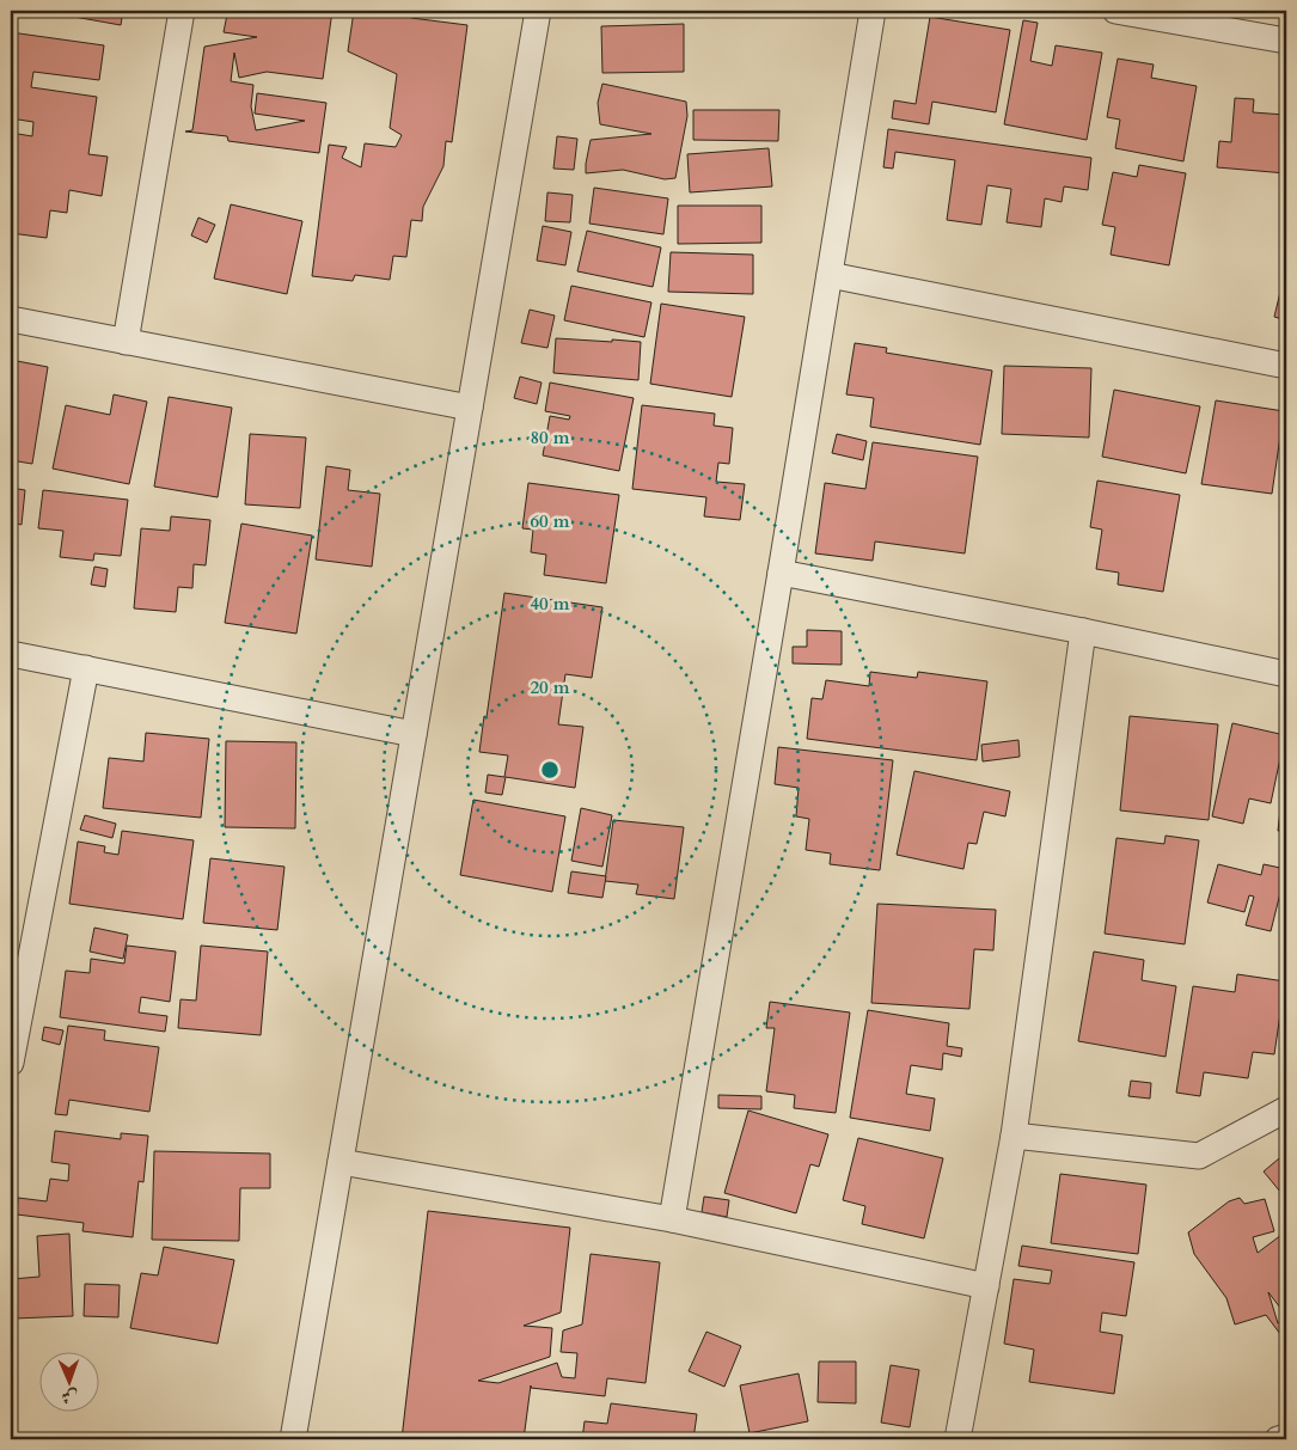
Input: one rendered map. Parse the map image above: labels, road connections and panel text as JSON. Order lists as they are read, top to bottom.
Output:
{
  "north": "bottom",
  "rings": [
    "80 m",
    "60 m",
    "40 m",
    "20 m"
  ]
}
